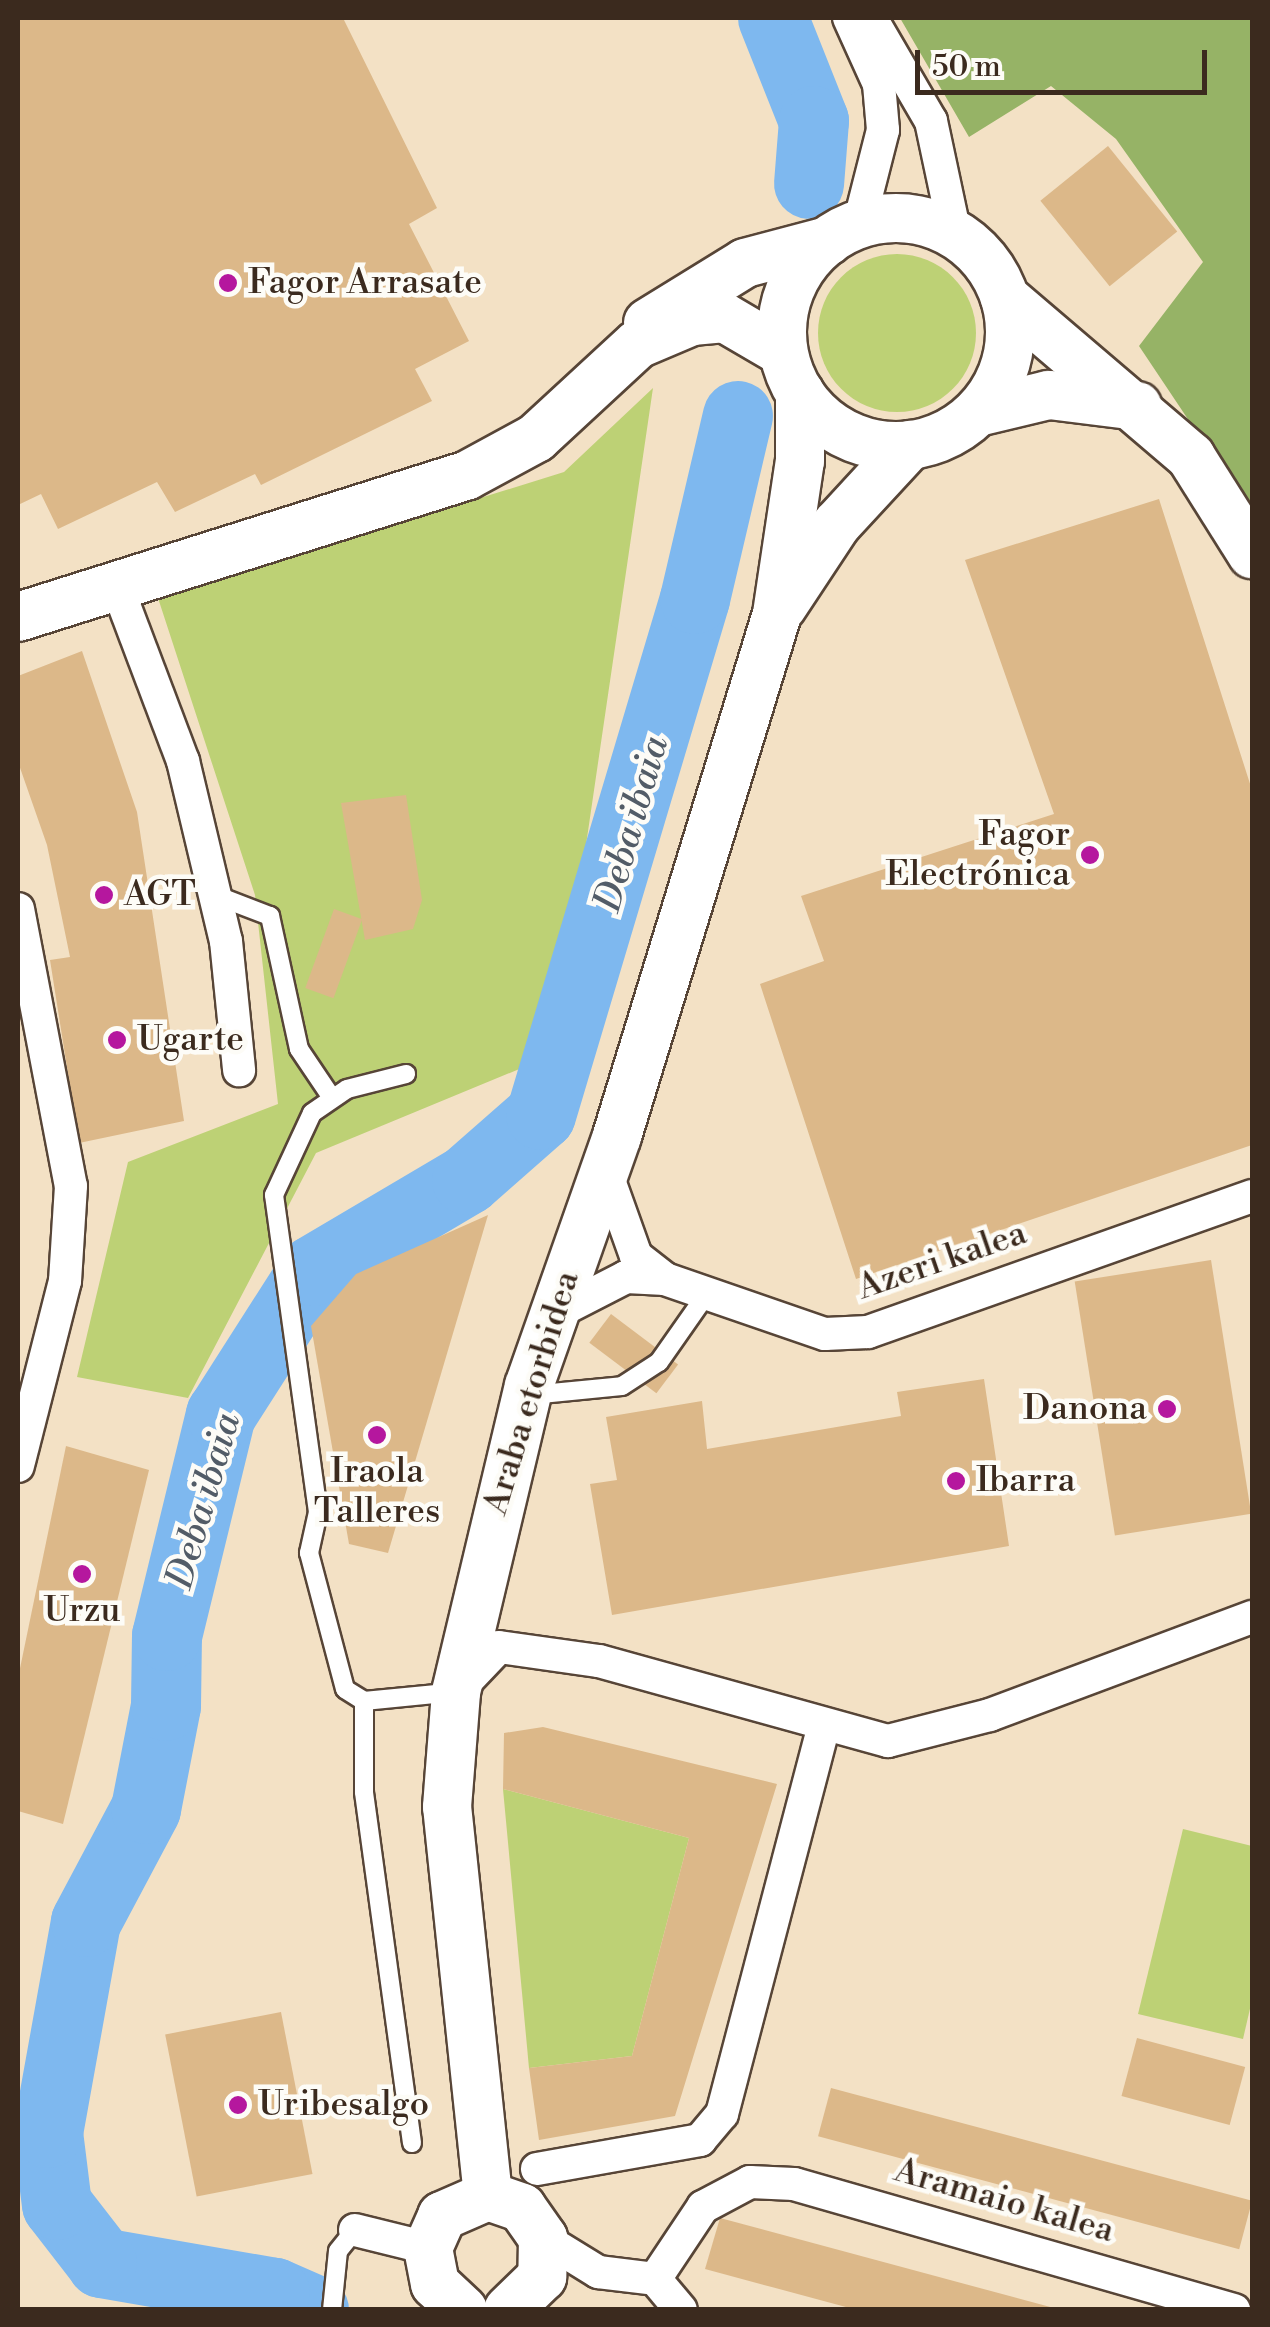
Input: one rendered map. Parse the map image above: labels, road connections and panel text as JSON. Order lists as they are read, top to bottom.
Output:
{
  "streets": {
    "street": ["Azeri kalea", "Araba etorbidea", "Aramaio kalea"]
  },
  "crossings": [
    ["Azeri kalea", "Araba etorbidea"]
  ],
  "water": ["Deba ibaia"],
  "places": [
    "Fagor Arrasate",
    "Fagor Electrónica",
    "AGT",
    "Ugarte",
    "Danona",
    "Iraola Talleres",
    "Ibarra",
    "Urzu",
    "Uribesalgo"
  ],
  "scale_bar": "50 m"
}
